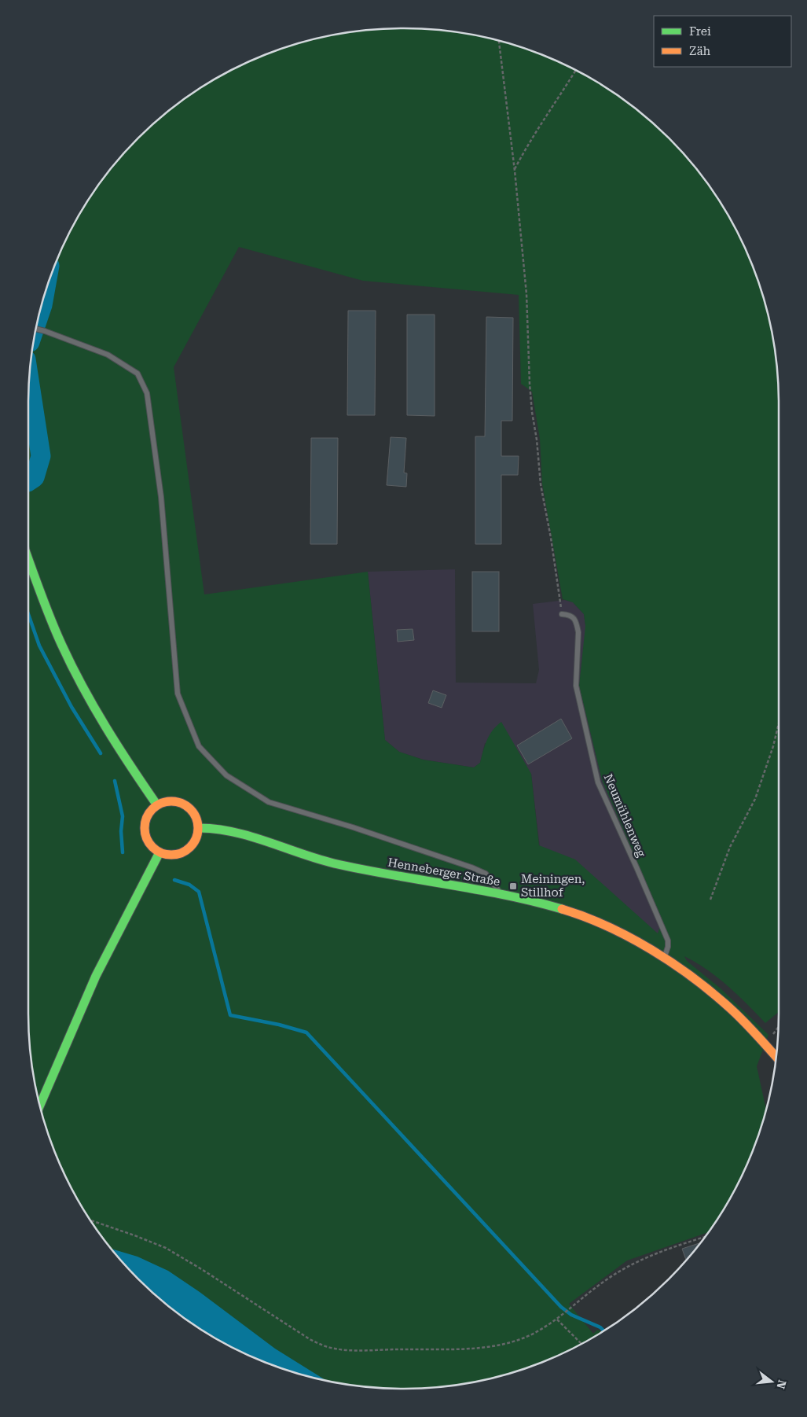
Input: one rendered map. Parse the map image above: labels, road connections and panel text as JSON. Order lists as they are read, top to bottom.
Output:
{
  "streets": {
    "main road": ["Henneberger Straße"],
    "lane": ["Neumühlenweg"]
  },
  "crossings": [
    ["Neumühlenweg", "Henneberger Straße"]
  ],
  "places": {
    "transit": ["Meiningen, Stillhof"]
  },
  "legend": ["Frei", "Zäh"],
  "north": "right"
}
